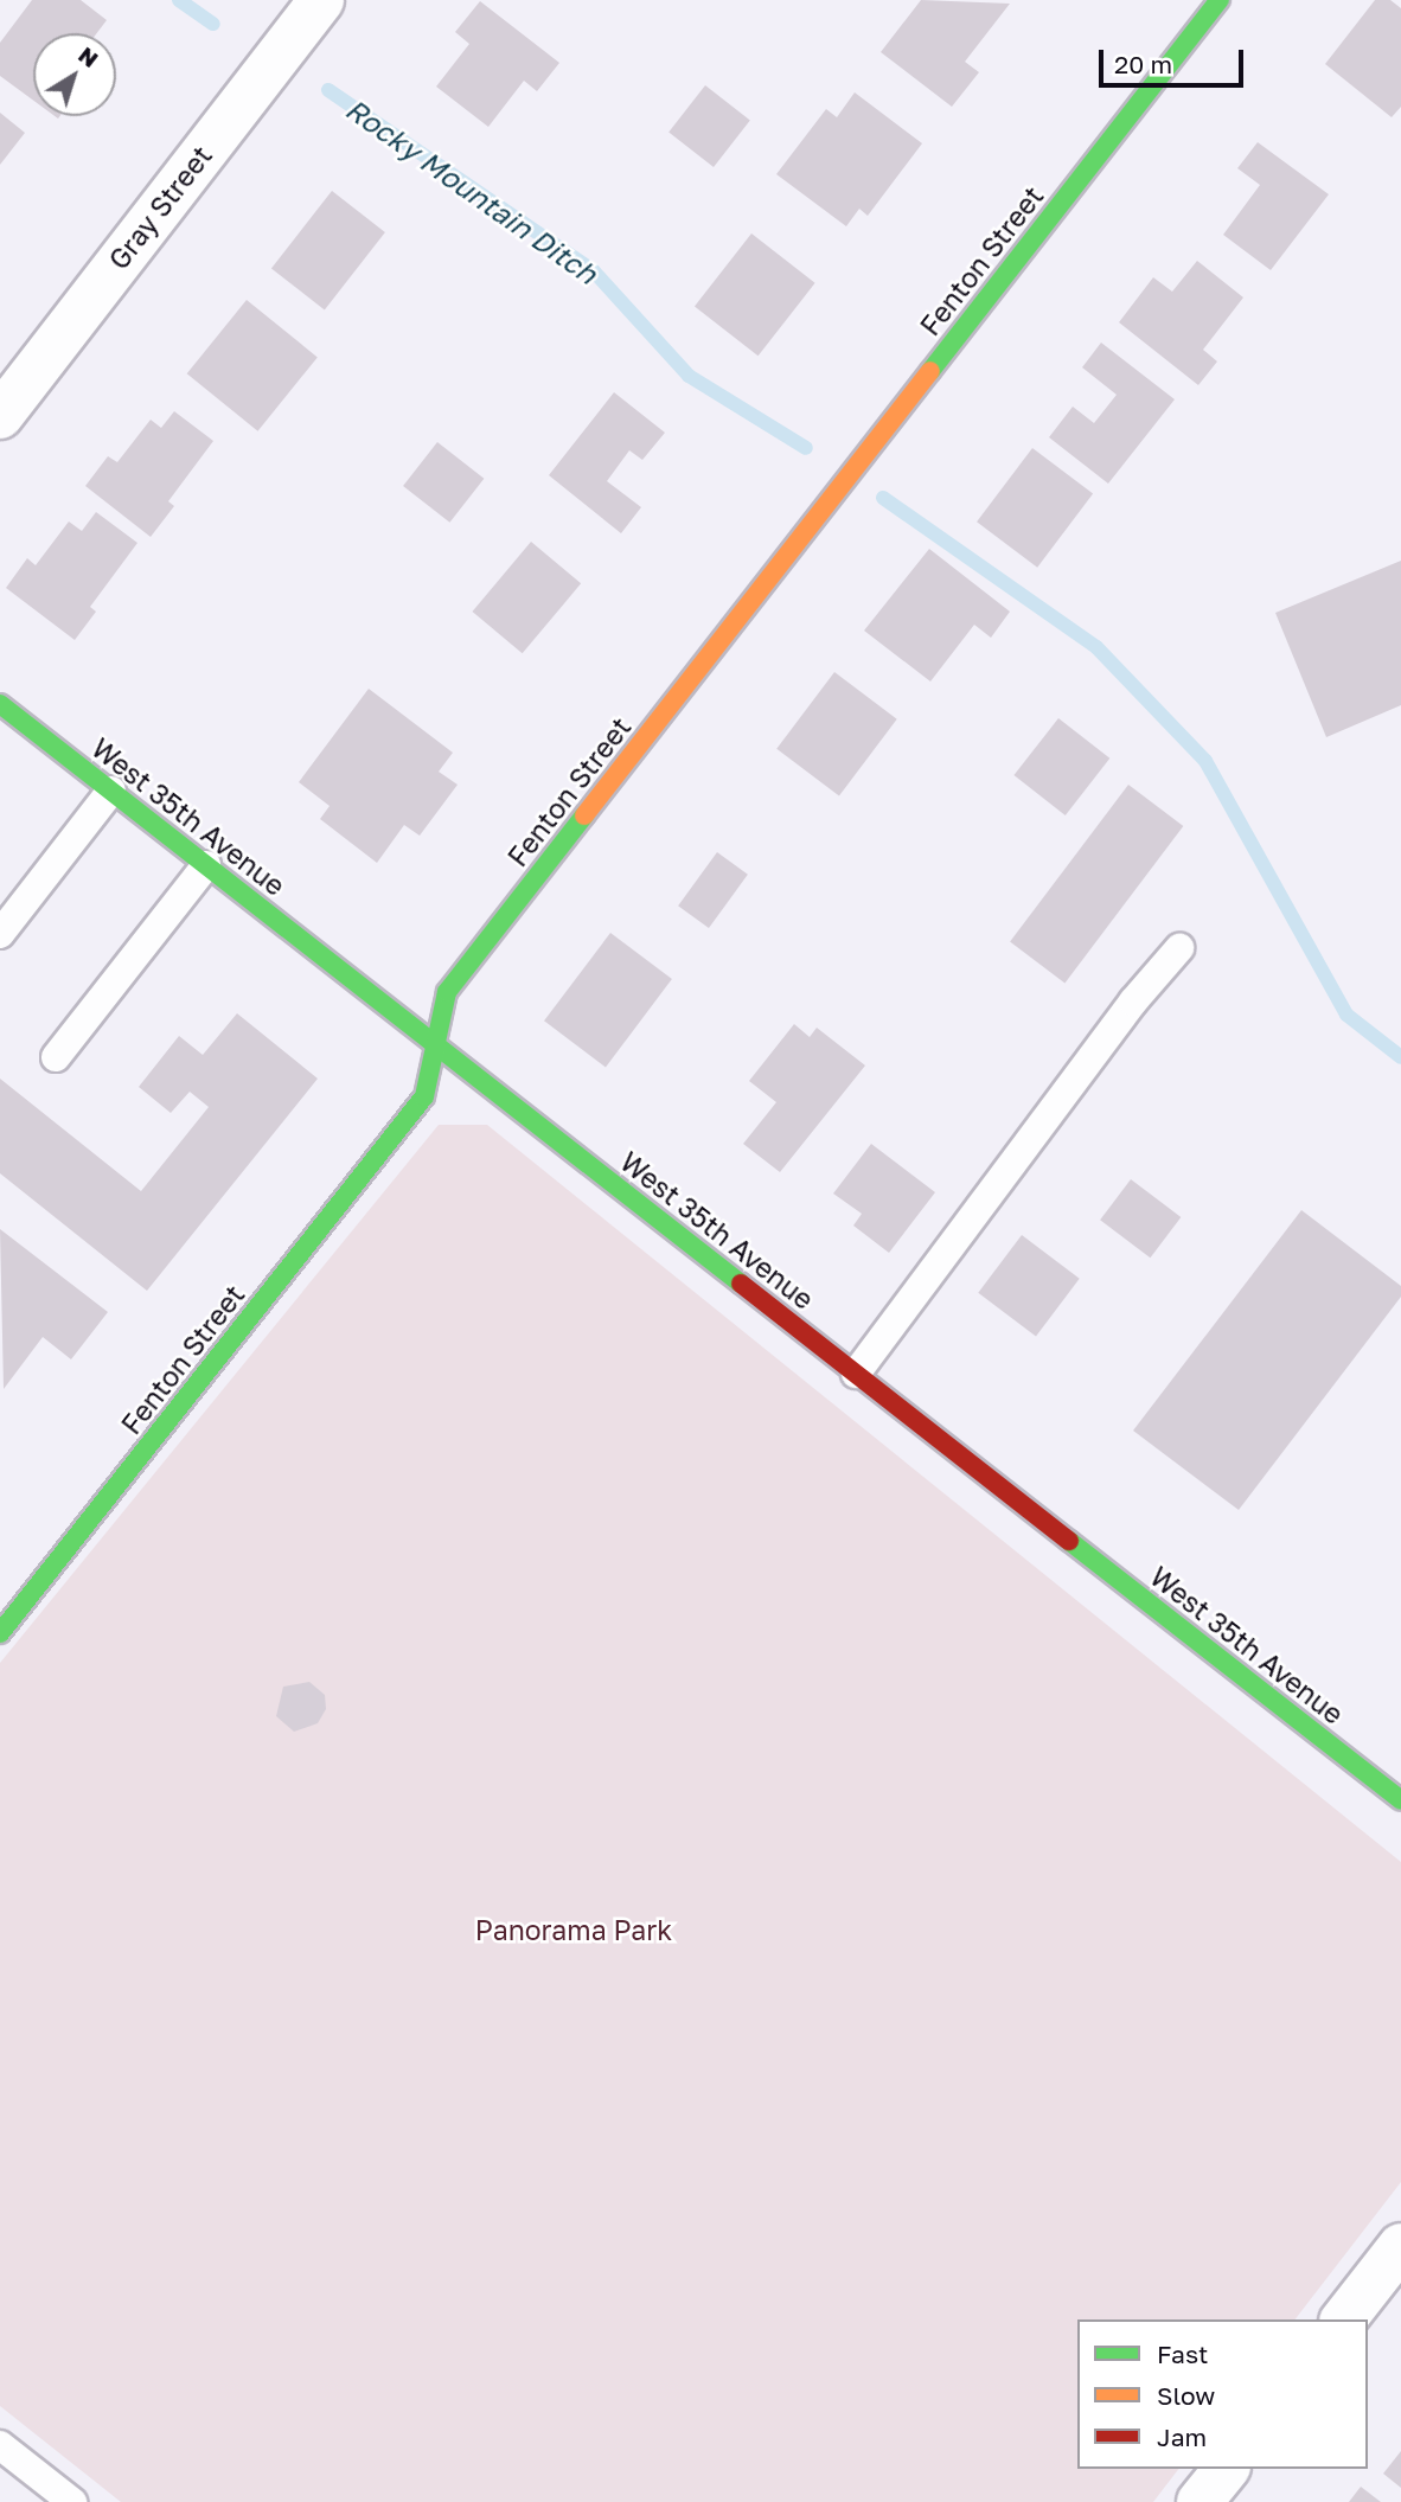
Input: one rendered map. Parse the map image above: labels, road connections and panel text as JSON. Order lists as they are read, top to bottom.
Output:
{
  "streets": {
    "street": ["Gray Street", "Fenton Street", "West 35th Avenue"]
  },
  "crossings": [
    ["Fenton Street", "West 35th Avenue"]
  ],
  "water": ["Rocky Mountain Ditch"],
  "parks": ["Panorama Park"],
  "legend": ["Fast", "Slow", "Jam"],
  "scale_bar": "20 m",
  "north": "top right"
}
